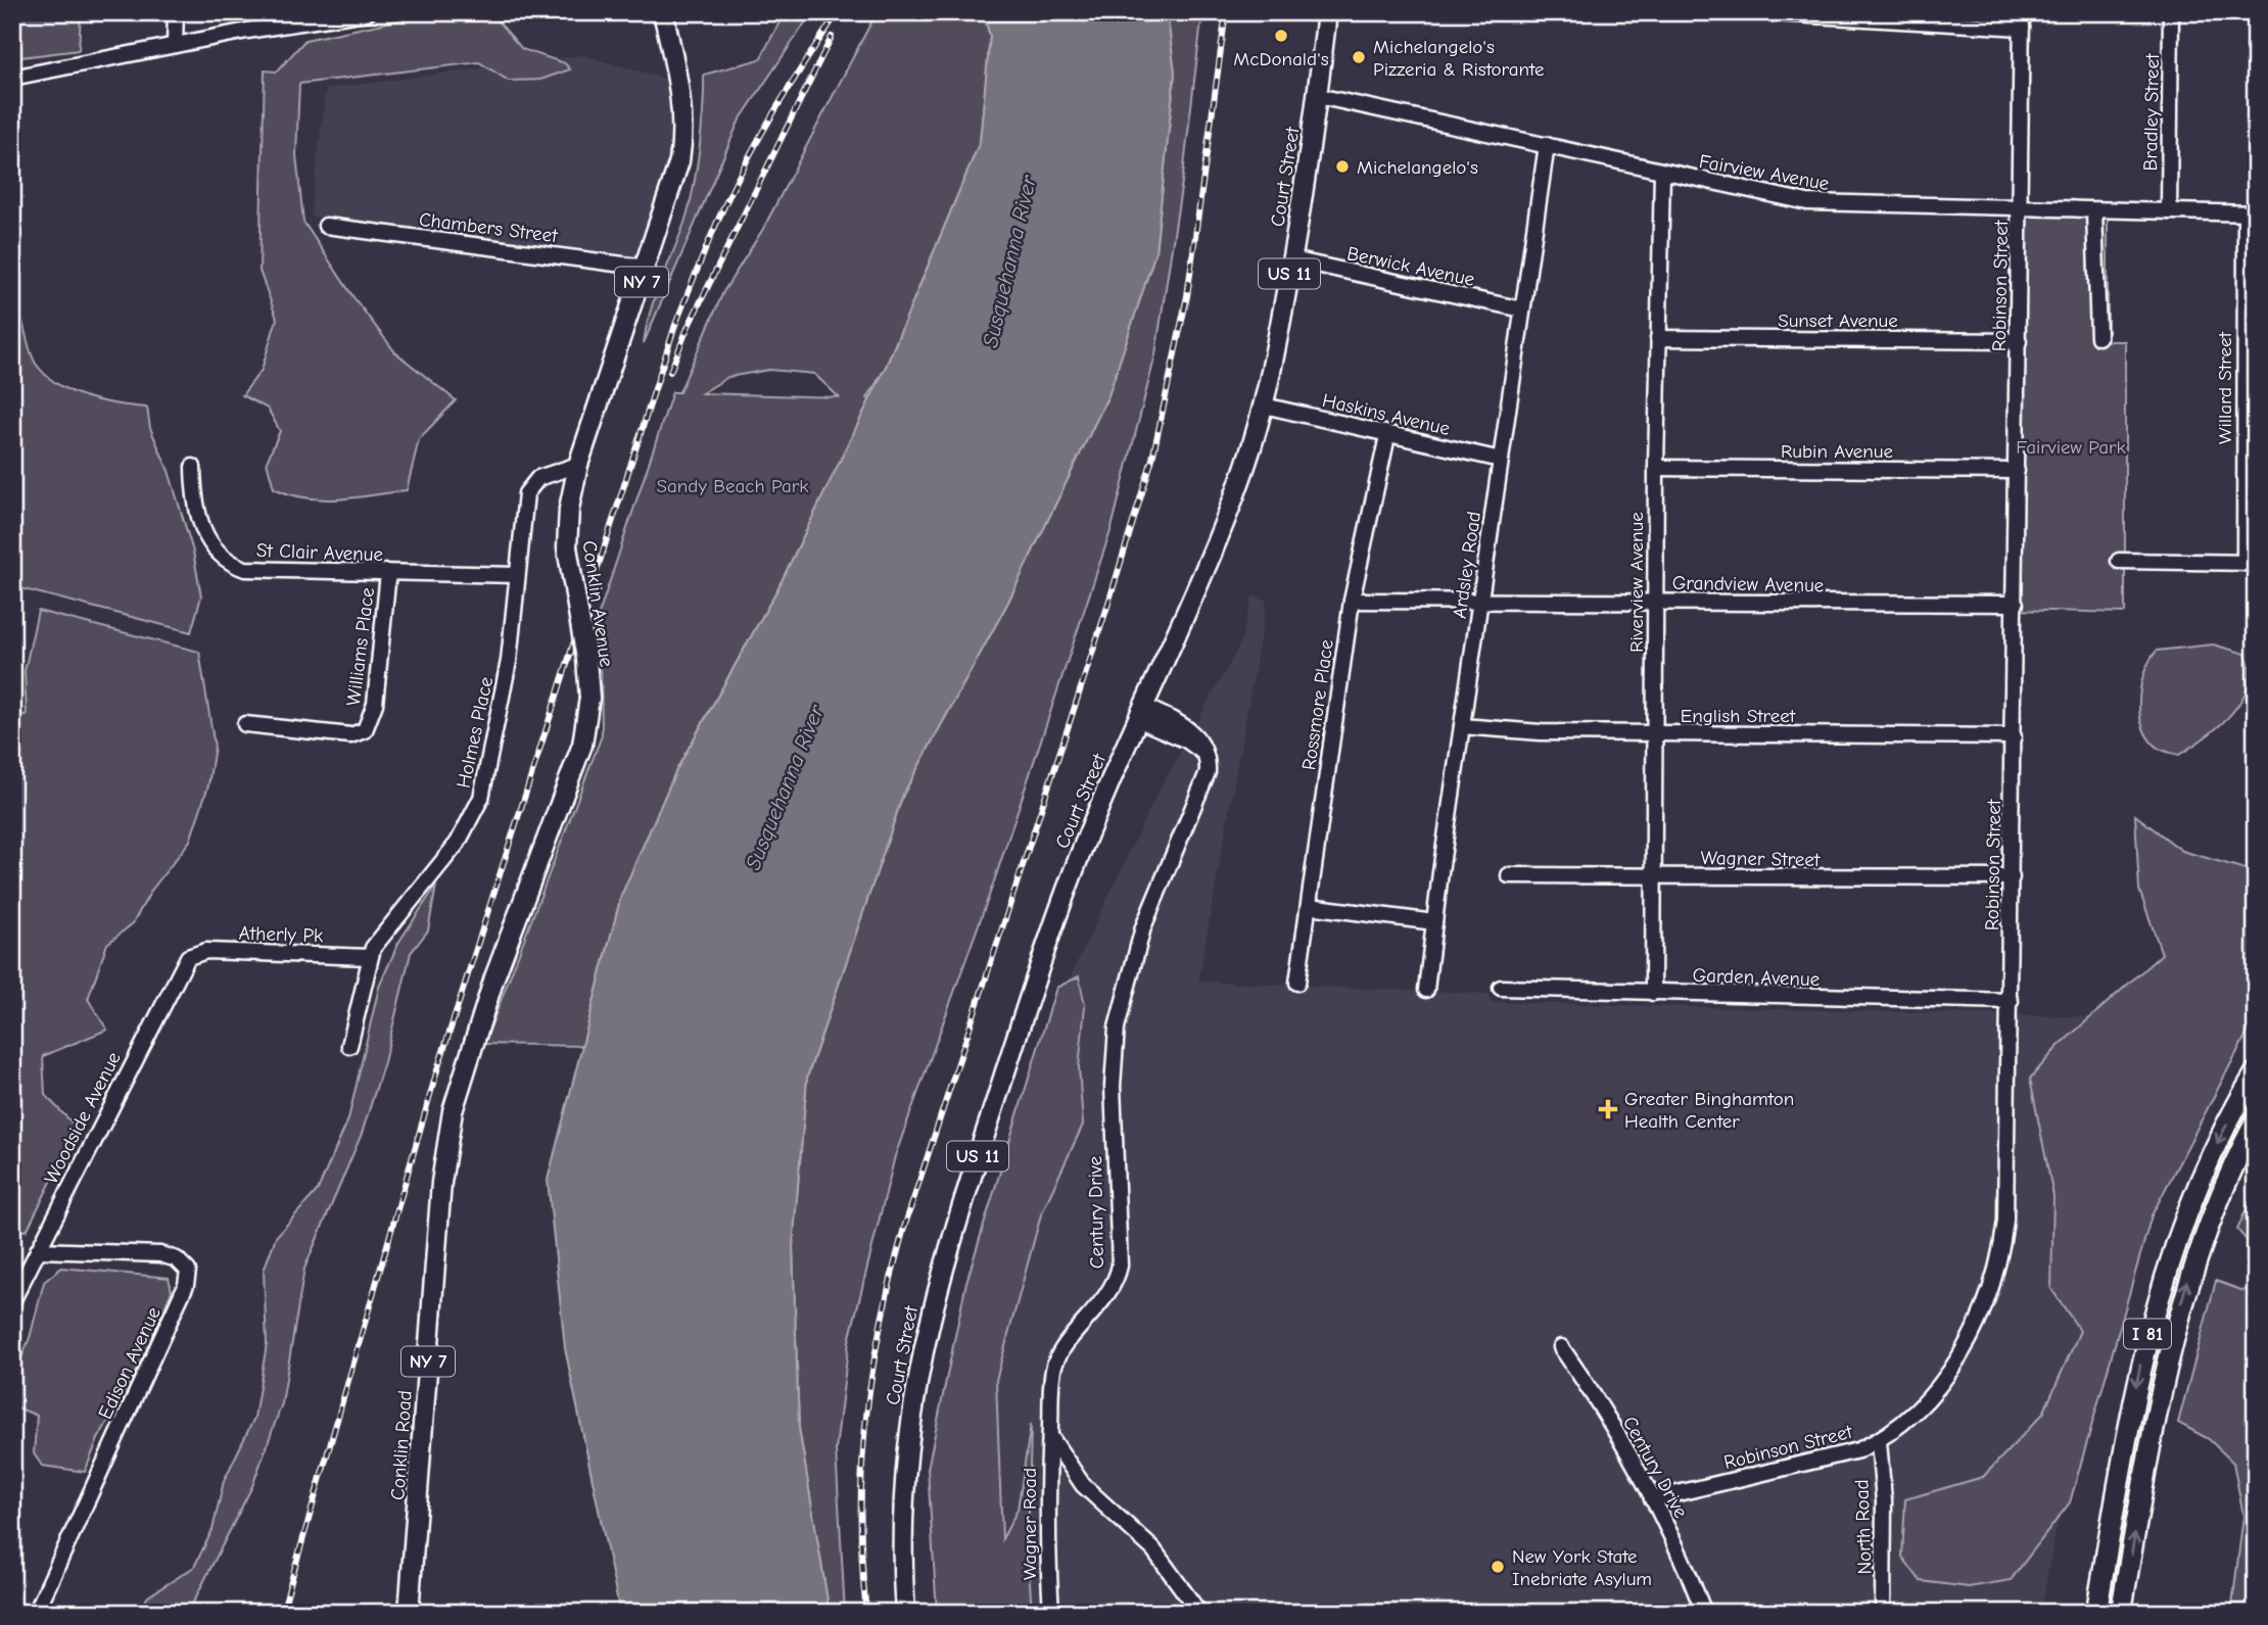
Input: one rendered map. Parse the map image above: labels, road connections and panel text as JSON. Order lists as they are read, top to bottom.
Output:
{
  "streets": {
    "highway": ["I 81"],
    "main road": [
      "Court Street",
      "US 11",
      "NY 7",
      "Conklin Avenue",
      "Conklin Road"
    ],
    "street": [
      "Bradley Street",
      "Fairview Avenue",
      "Chambers Street",
      "Berwick Avenue",
      "Robinson Street",
      "Sunset Avenue",
      "Willard Street",
      "Haskins Avenue",
      "Rubin Avenue",
      "St Clair Avenue",
      "Ardsley Road",
      "Riverview Avenue",
      "Grandview Avenue",
      "Williams Place",
      "Rossmore Place",
      "English Street",
      "Holmes Place",
      "Wagner Street",
      "Atherly Pk",
      "Garden Avenue",
      "Woodside Avenue",
      "Century Drive",
      "Edison Avenue",
      "Wagner Road",
      "North Road"
    ]
  },
  "crossings": [
    ["Bradley Street", "Fairview Avenue"],
    ["Fairview Avenue", "Court Street"],
    ["Fairview Avenue", "Robinson Street"],
    ["Fairview Avenue", "Willard Street"],
    ["Fairview Avenue", "Ardsley Road"],
    ["Fairview Avenue", "Riverview Avenue"],
    ["Court Street", "Berwick Avenue"],
    ["Court Street", "Haskins Avenue"],
    ["Court Street", "Century Drive"],
    ["Chambers Street", "Conklin Avenue"],
    ["Berwick Avenue", "Ardsley Road"],
    ["Robinson Street", "Sunset Avenue"],
    ["Robinson Street", "Rubin Avenue"],
    ["Robinson Street", "Grandview Avenue"],
    ["Robinson Street", "English Street"],
    ["Robinson Street", "Wagner Street"],
    ["Robinson Street", "Garden Avenue"],
    ["Robinson Street", "Century Drive"],
    ["Robinson Street", "North Road"],
    ["Sunset Avenue", "Riverview Avenue"],
    ["Haskins Avenue", "Ardsley Road"],
    ["Haskins Avenue", "Rossmore Place"],
    ["Rubin Avenue", "Riverview Avenue"],
    ["St Clair Avenue", "Williams Place"],
    ["St Clair Avenue", "Holmes Place"],
    ["Ardsley Road", "Grandview Avenue"],
    ["Ardsley Road", "English Street"],
    ["Riverview Avenue", "Grandview Avenue"],
    ["Riverview Avenue", "English Street"],
    ["Riverview Avenue", "Wagner Street"],
    ["Riverview Avenue", "Garden Avenue"],
    ["Grandview Avenue", "Rossmore Place"],
    ["Conklin Avenue", "Holmes Place"],
    ["Conklin Avenue", "Conklin Road"],
    ["Holmes Place", "Atherly Pk"],
    ["Atherly Pk", "Woodside Avenue"],
    ["Woodside Avenue", "Edison Avenue"],
    ["Century Drive", "Wagner Road"]
  ],
  "water": ["Susquehanna River"],
  "parks": ["Fairview Park", "Sandy Beach Park"],
  "places": {
    "other": [
      "McDonald's",
      "Michelangelo's Pizzeria & Ristorante",
      "Michelangelo's",
      "New York State Inebriate Asylum"
    ],
    "health": ["Greater Binghamton Health Center"]
  }
}
